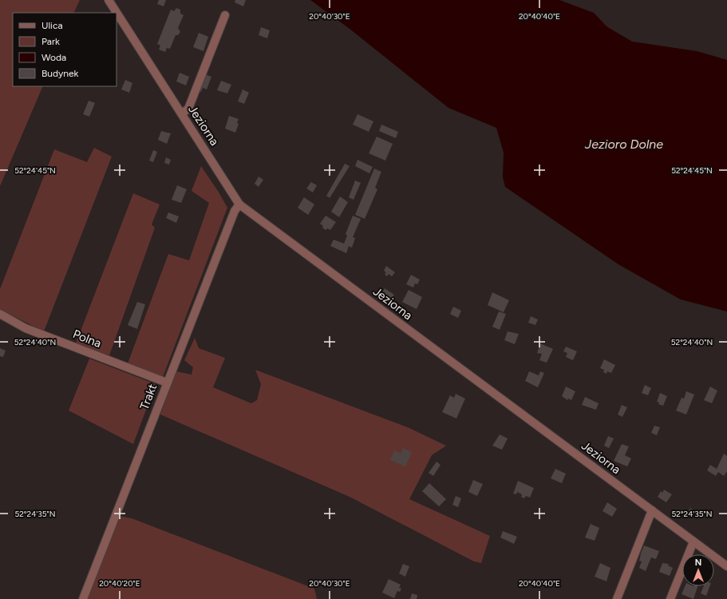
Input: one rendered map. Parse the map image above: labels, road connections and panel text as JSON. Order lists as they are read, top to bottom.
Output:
{
  "streets": {
    "street": ["Jeziorna", "Polna", "Trakt"]
  },
  "crossings": [
    ["Jeziorna", "Trakt"],
    ["Polna", "Trakt"]
  ],
  "water": ["Jezioro Dolne"],
  "legend": [
    "Ulica",
    "Park",
    "Woda",
    "Budynek"
  ],
  "north": "top",
  "coordinates": [
    "20°40'30\"E",
    "20°40'40\"E",
    "52°24'45\"N",
    "52°24'40\"N",
    "52°24'35\"N",
    "20°40'20\"E"
  ]
}
